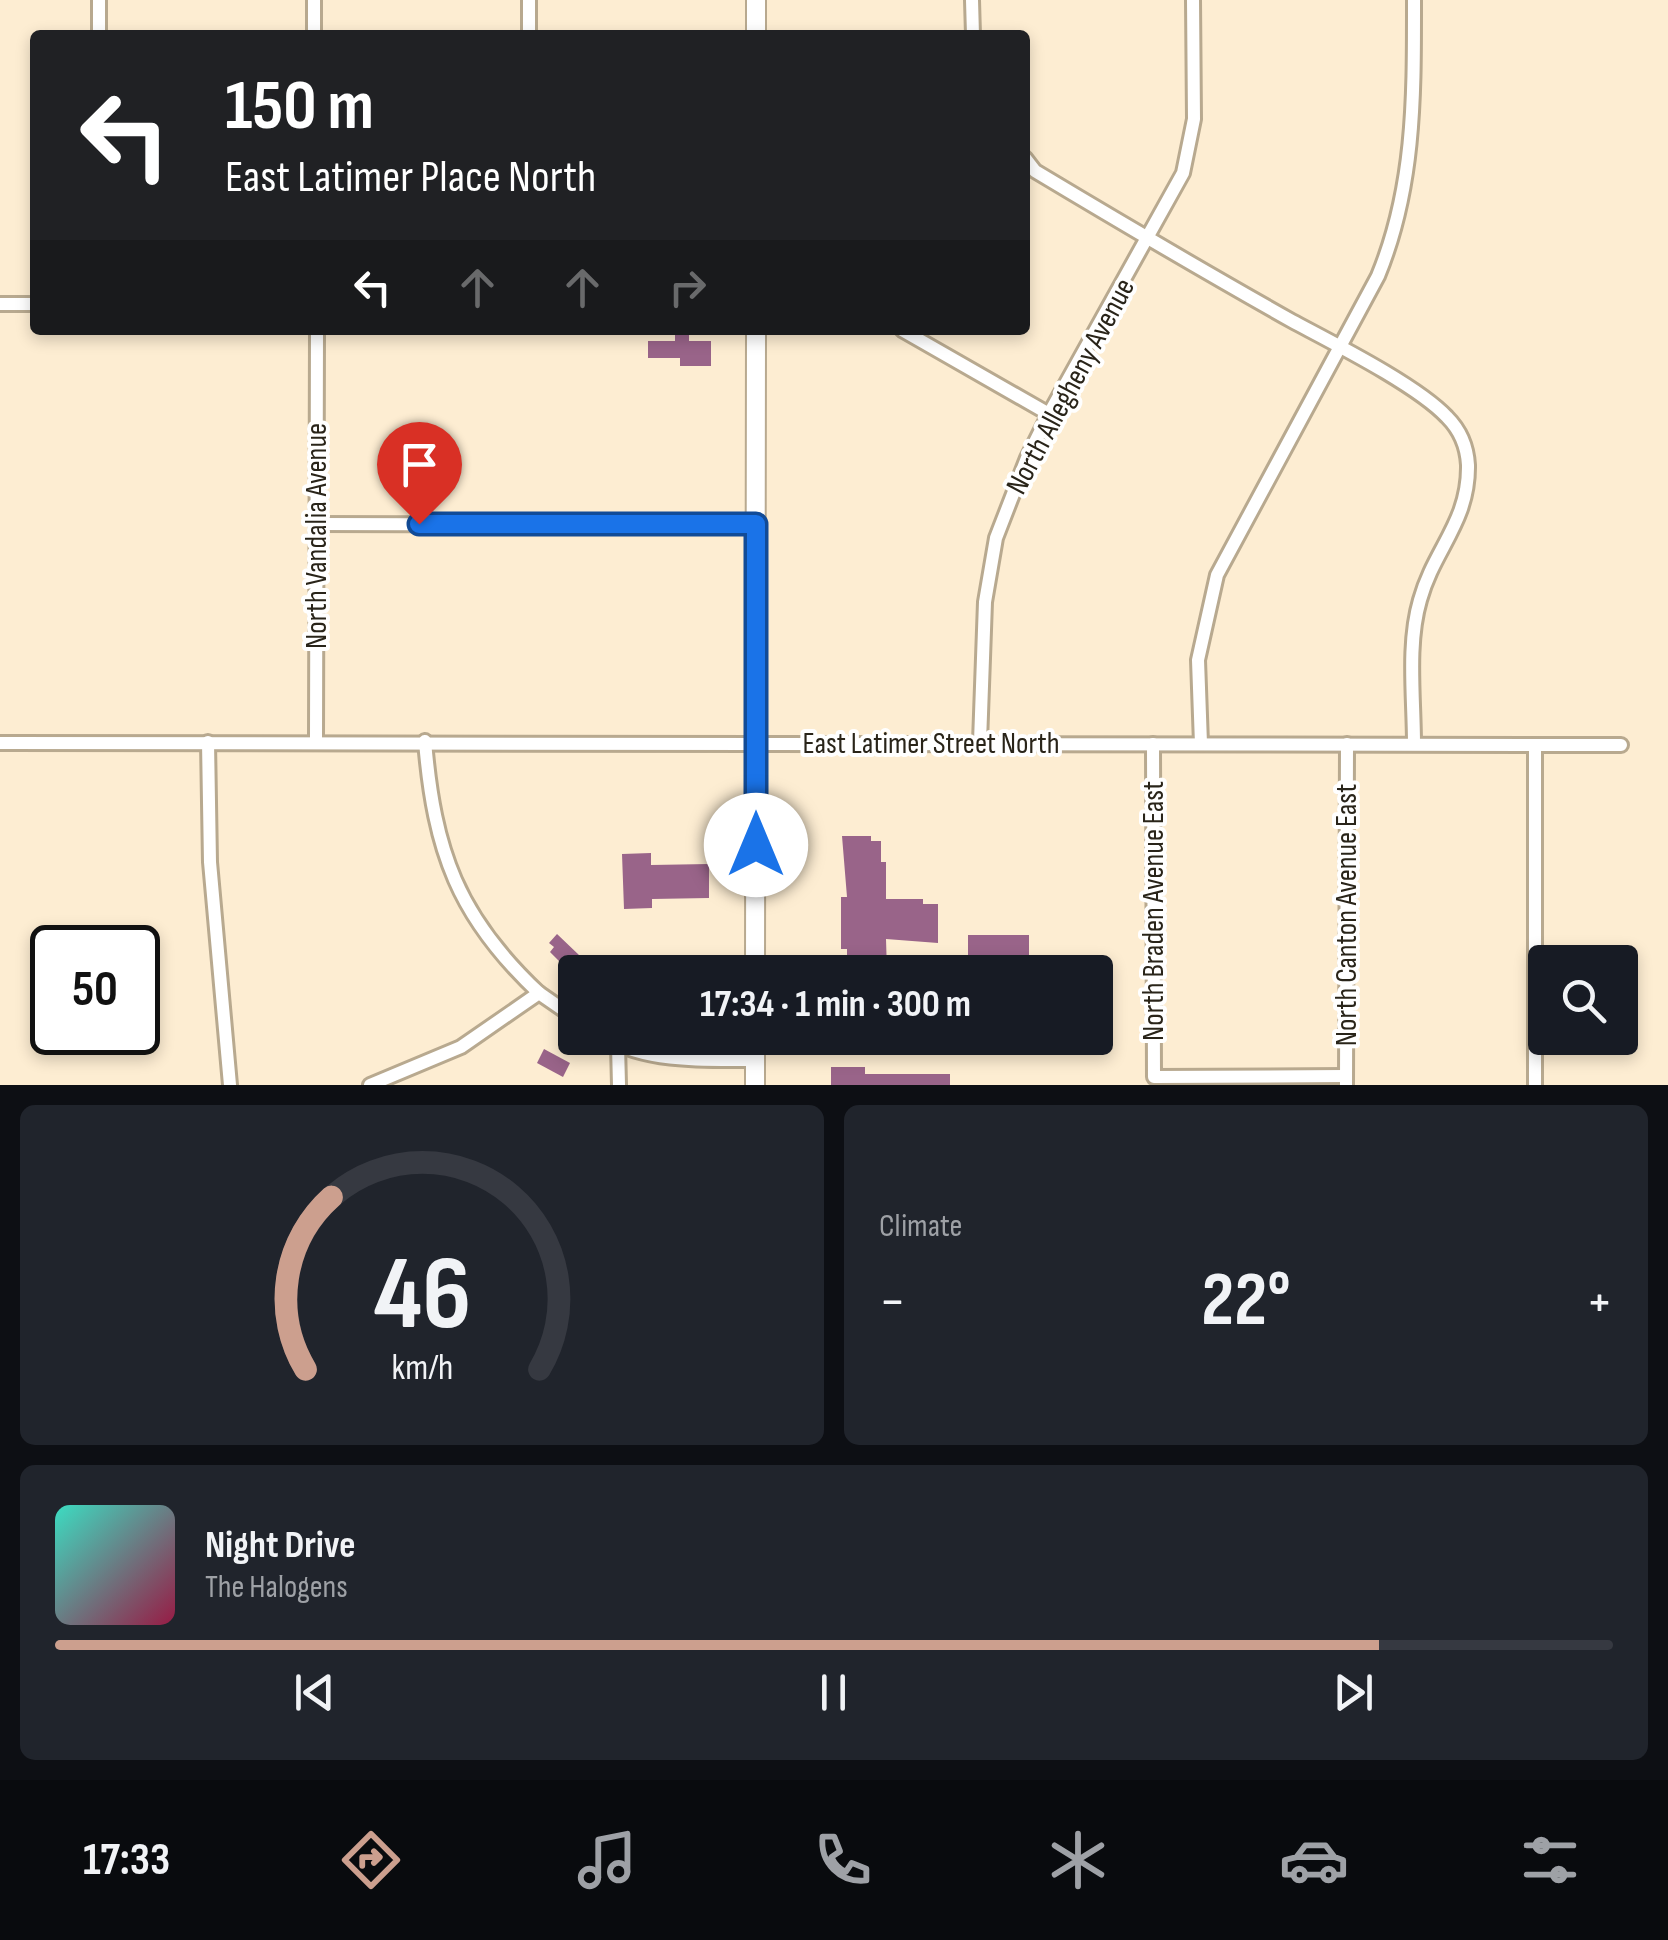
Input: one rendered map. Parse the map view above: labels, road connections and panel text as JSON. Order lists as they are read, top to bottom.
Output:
{
  "streets": {
    "street": [
      "North Allegheny Avenue",
      "North Vandalia Avenue",
      "East Latimer Street North",
      "North Braden Avenue East",
      "North Canton Avenue East"
    ]
  },
  "crossings": [
    ["North Allegheny Avenue", "East Latimer Street North"],
    ["North Vandalia Avenue", "East Latimer Street North"],
    ["East Latimer Street North", "North Braden Avenue East"],
    ["East Latimer Street North", "North Canton Avenue East"],
    ["North Braden Avenue East", "North Canton Avenue East"]
  ],
  "page": {
    "turn": ["150 m", "East Latimer Place North"],
    "limit": "50",
    "trip": "17:34 · 1 min · 300 m",
    "tile": "Climate",
    "heat": ["−", "22°", "+"],
    "song": ["Night Drive", "The Halogens"],
    "tabs": "17:33",
    "gauge": ["46", "km/h"]
  }
}
